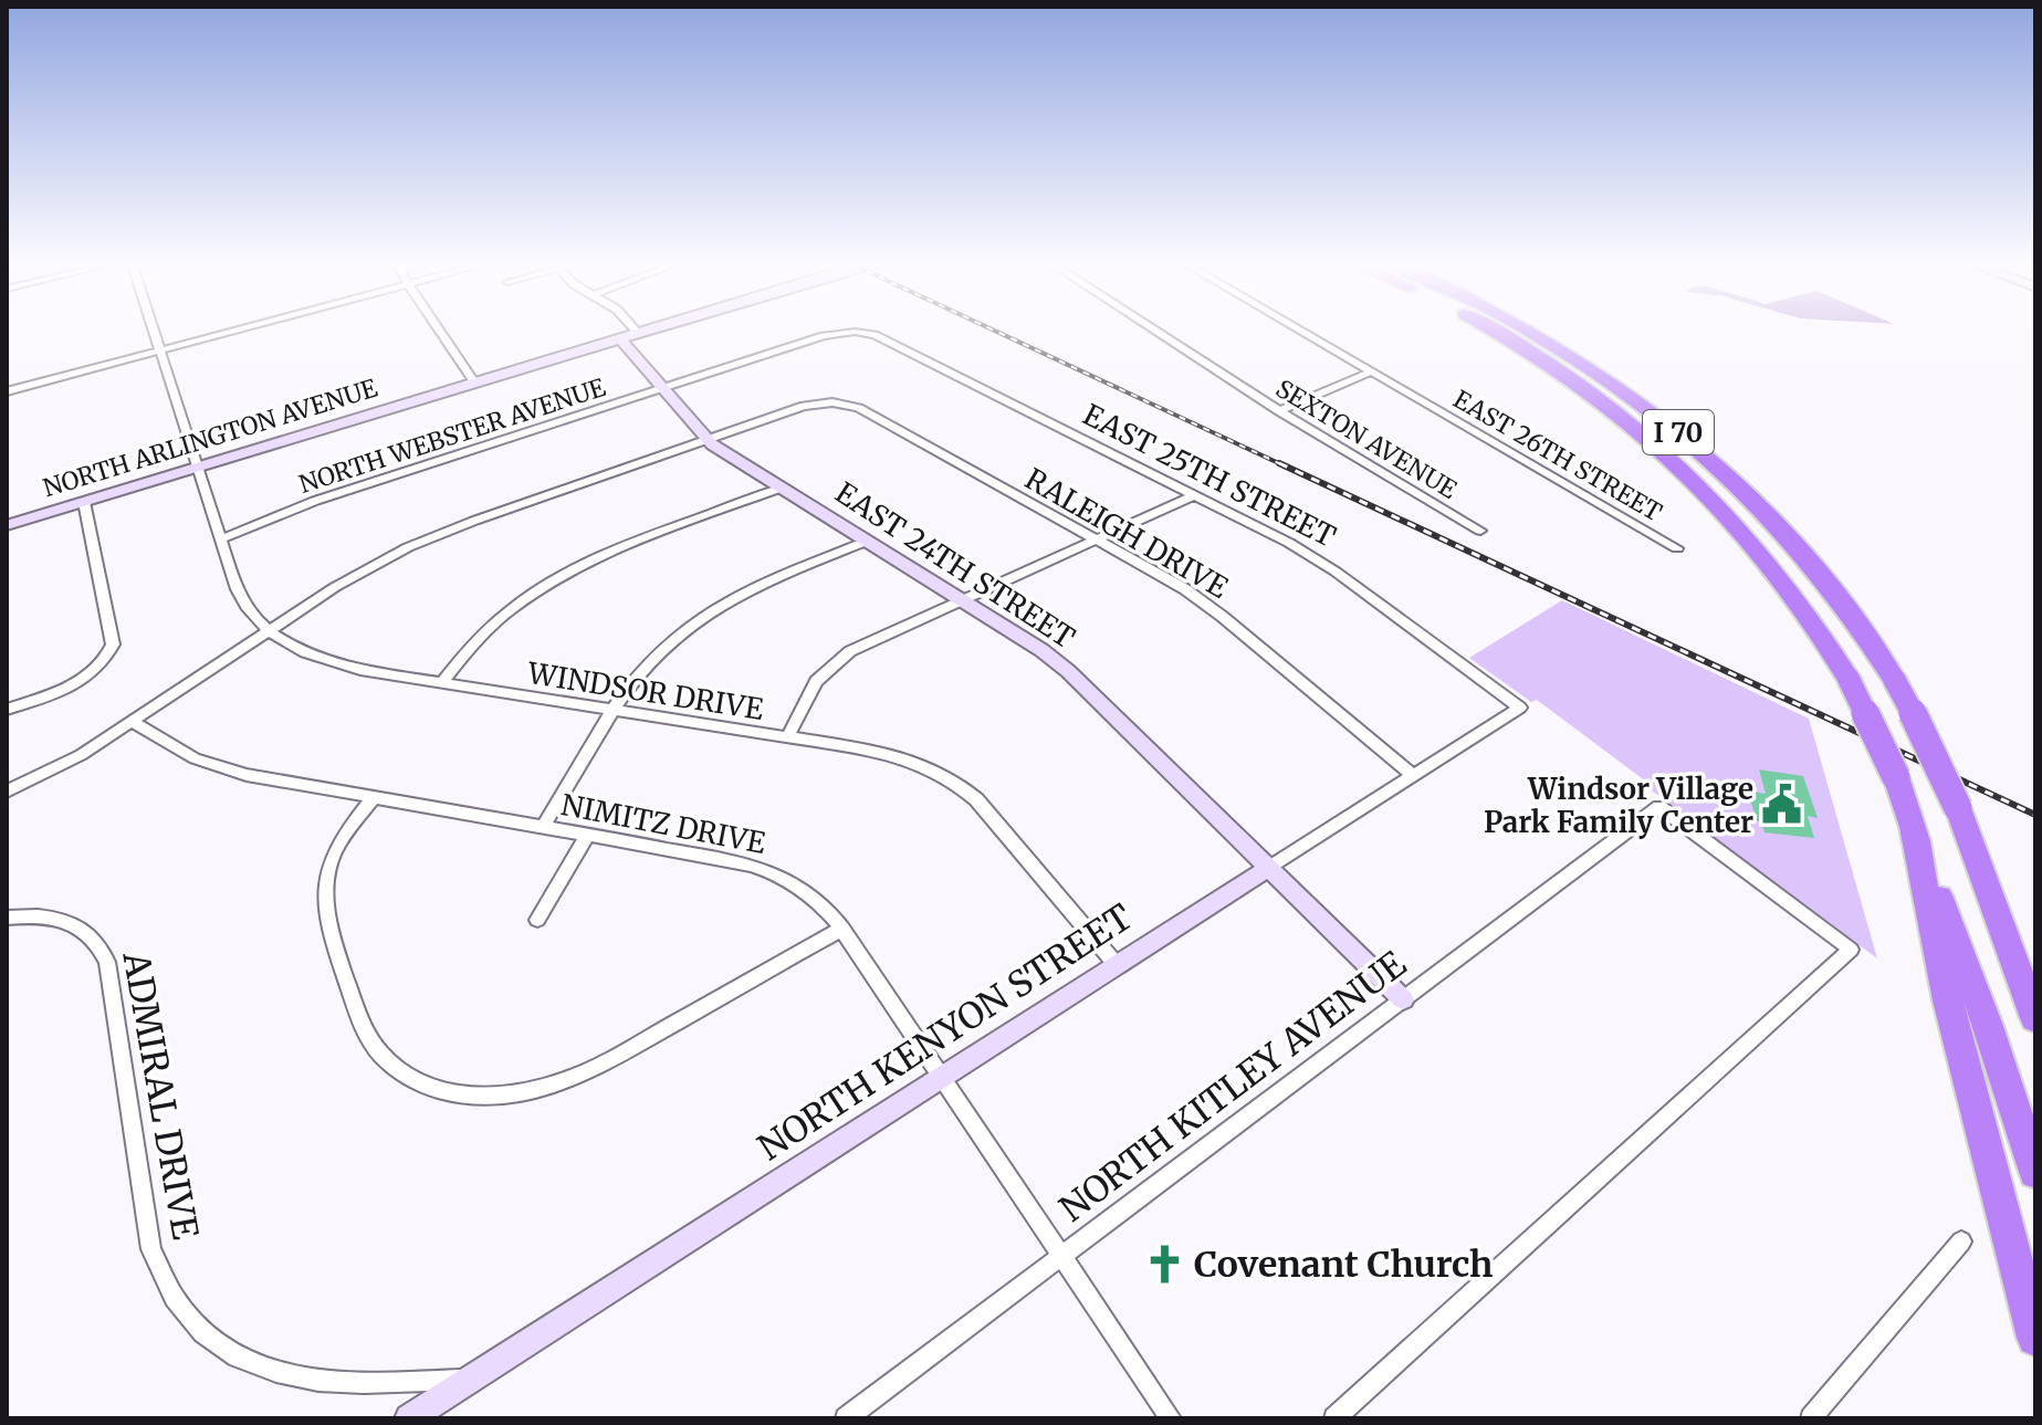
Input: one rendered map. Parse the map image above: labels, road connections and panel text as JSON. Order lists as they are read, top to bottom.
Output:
{
  "streets": {
    "highway": ["I 70"],
    "street": [
      "NORTH WEBSTER AVENUE",
      "NORTH ARLINGTON AVENUE",
      "SEXTON AVENUE",
      "EAST 26TH STREET",
      "EAST 25TH STREET",
      "RALEIGH DRIVE",
      "EAST 24TH STREET",
      "WINDSOR DRIVE",
      "NIMITZ DRIVE",
      "NORTH KENYON STREET",
      "NORTH KITLEY AVENUE",
      "ADMIRAL DRIVE"
    ]
  },
  "crossings": [
    ["NORTH WEBSTER AVENUE", "EAST 25TH STREET"],
    ["NORTH WEBSTER AVENUE", "EAST 24TH STREET"],
    ["NORTH WEBSTER AVENUE", "WINDSOR DRIVE"],
    ["NORTH ARLINGTON AVENUE", "EAST 24TH STREET"],
    ["NORTH ARLINGTON AVENUE", "WINDSOR DRIVE"],
    ["EAST 25TH STREET", "NORTH KENYON STREET"],
    ["RALEIGH DRIVE", "EAST 24TH STREET"],
    ["RALEIGH DRIVE", "NORTH KENYON STREET"],
    ["EAST 24TH STREET", "NORTH KENYON STREET"],
    ["EAST 24TH STREET", "NORTH KITLEY AVENUE"],
    ["WINDSOR DRIVE", "NORTH KENYON STREET"],
    ["NIMITZ DRIVE", "NORTH KENYON STREET"],
    ["NIMITZ DRIVE", "NORTH KITLEY AVENUE"],
    ["NORTH KENYON STREET", "ADMIRAL DRIVE"]
  ],
  "places": {
    "public building": ["Windsor Village Park Family Center"],
    "church": ["Covenant Church"]
  }
}
